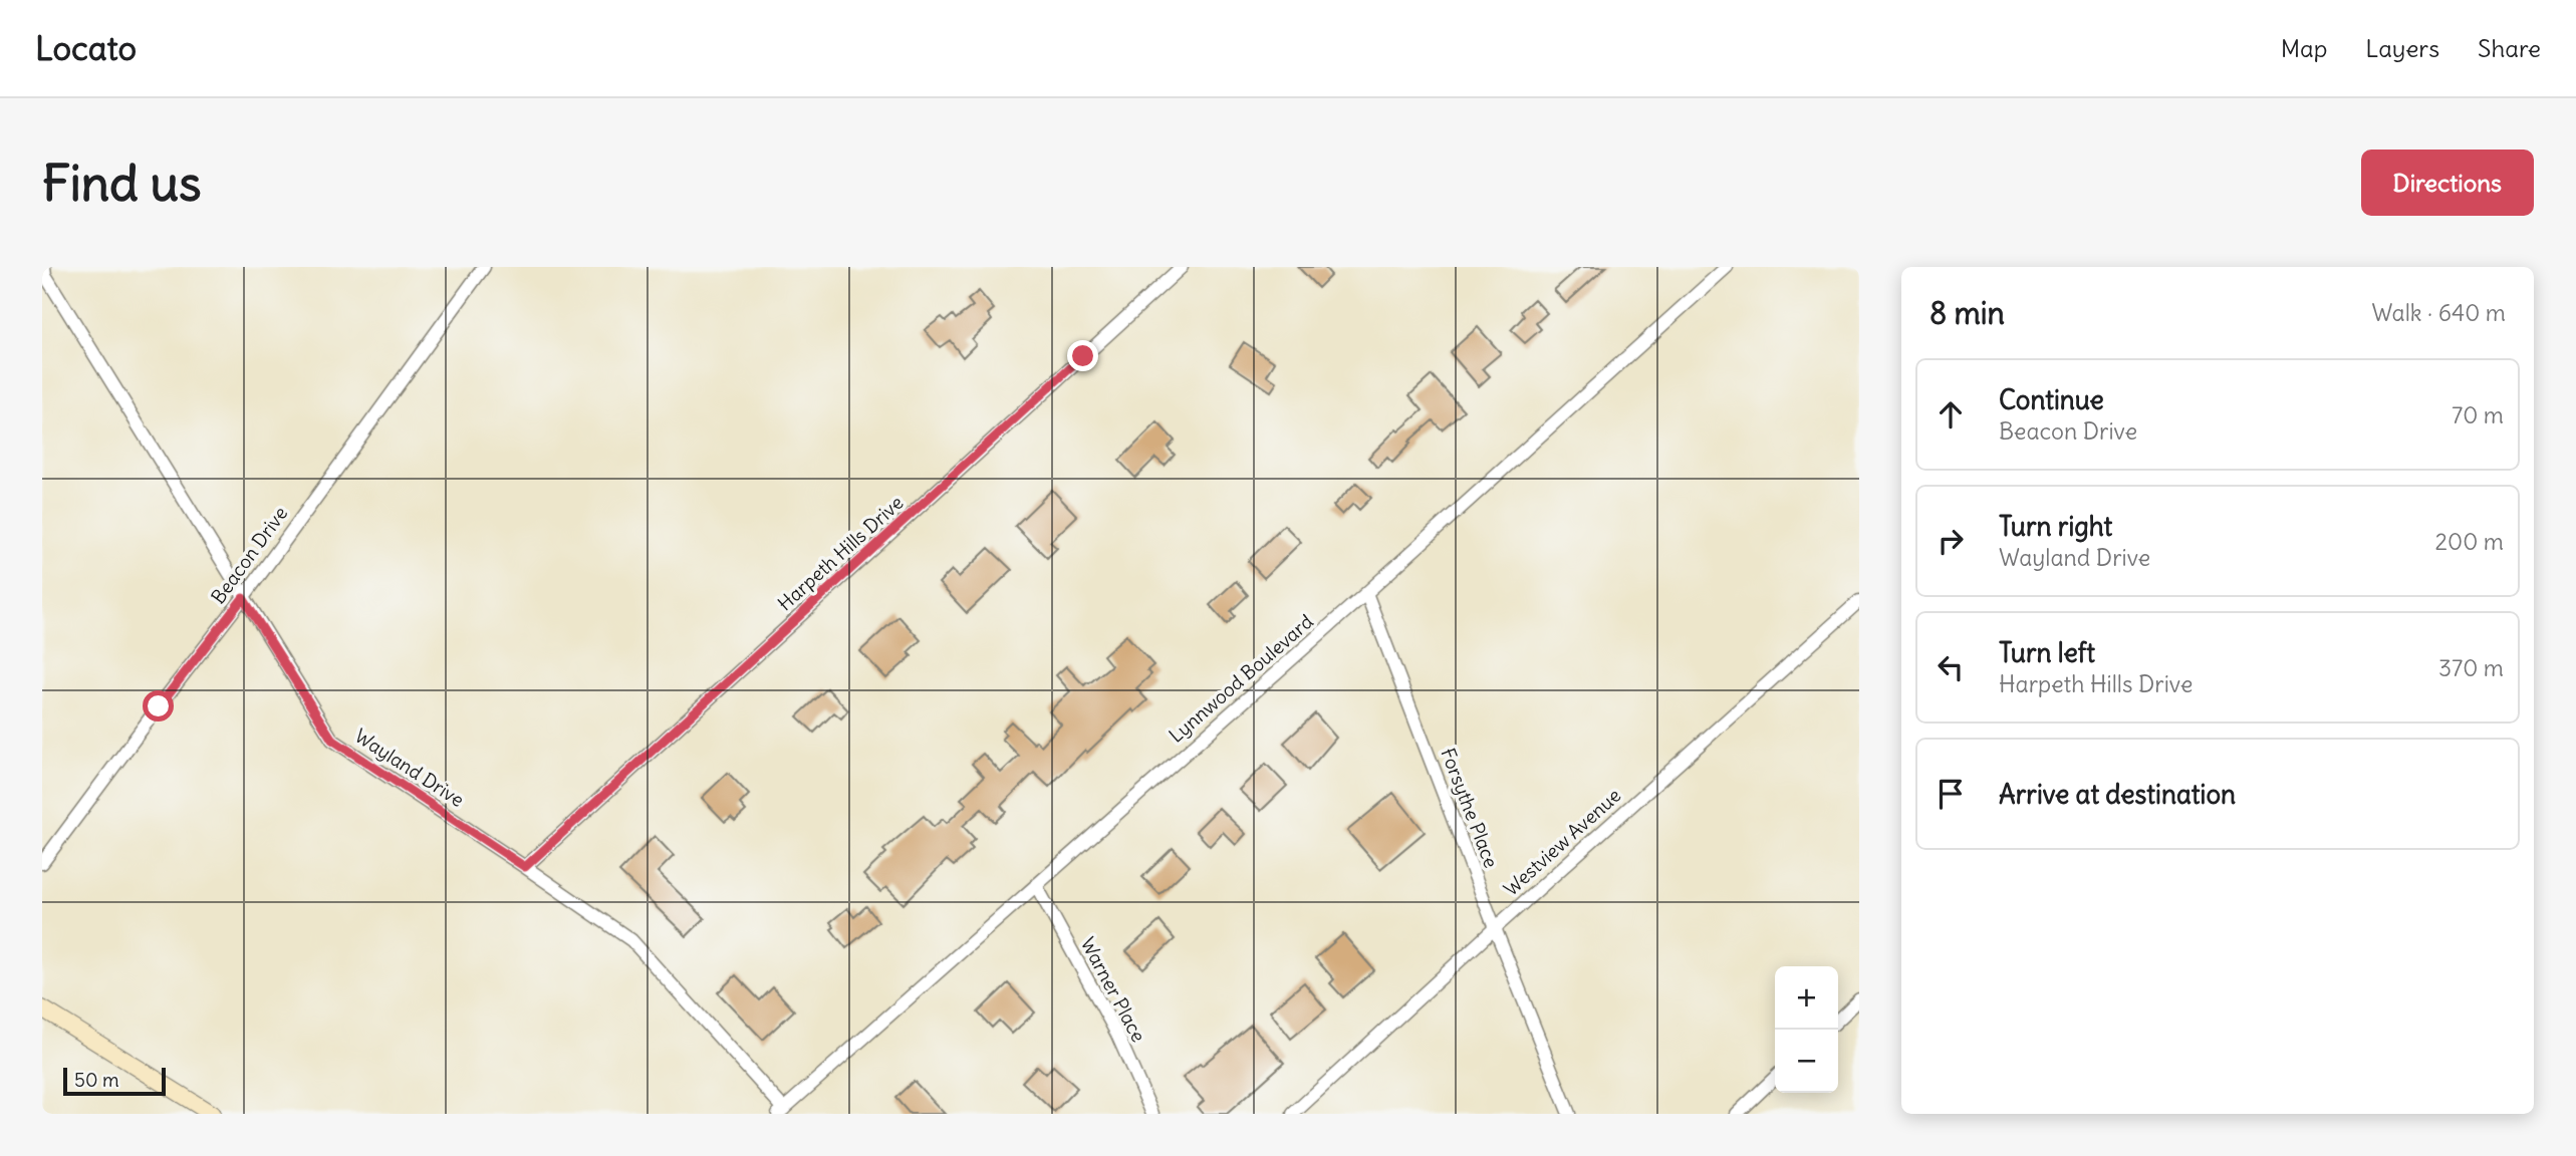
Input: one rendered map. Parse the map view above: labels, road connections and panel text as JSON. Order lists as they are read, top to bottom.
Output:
{
  "streets": {
    "street": [
      "Harpeth Hills Drive",
      "Beacon Drive",
      "Lynnwood Boulevard",
      "Wayland Drive",
      "Forsythe Place",
      "Westview Avenue",
      "Warner Place"
    ]
  },
  "crossings": [
    ["Harpeth Hills Drive", "Wayland Drive"],
    ["Beacon Drive", "Wayland Drive"],
    ["Lynnwood Boulevard", "Wayland Drive"],
    ["Lynnwood Boulevard", "Forsythe Place"],
    ["Lynnwood Boulevard", "Warner Place"],
    ["Forsythe Place", "Westview Avenue"]
  ],
  "scale_bar": "50 m",
  "page": {
    "header": "Locato",
    "nav": ["Map", "Layers", "Share"],
    "buttons": "Directions",
    "title": "Find us",
    "heading": ["8 min", "Walk · 640 m"],
    "list": [
      ["Continue", "Beacon Drive", "70 m"],
      ["Turn right", "Wayland Drive", "200 m"],
      ["Turn left", "Harpeth Hills Drive", "370 m"],
      "Arrive at destination"
    ],
    "map_buttons": ["+", "−"],
    "scale": "50 m"
  }
}
